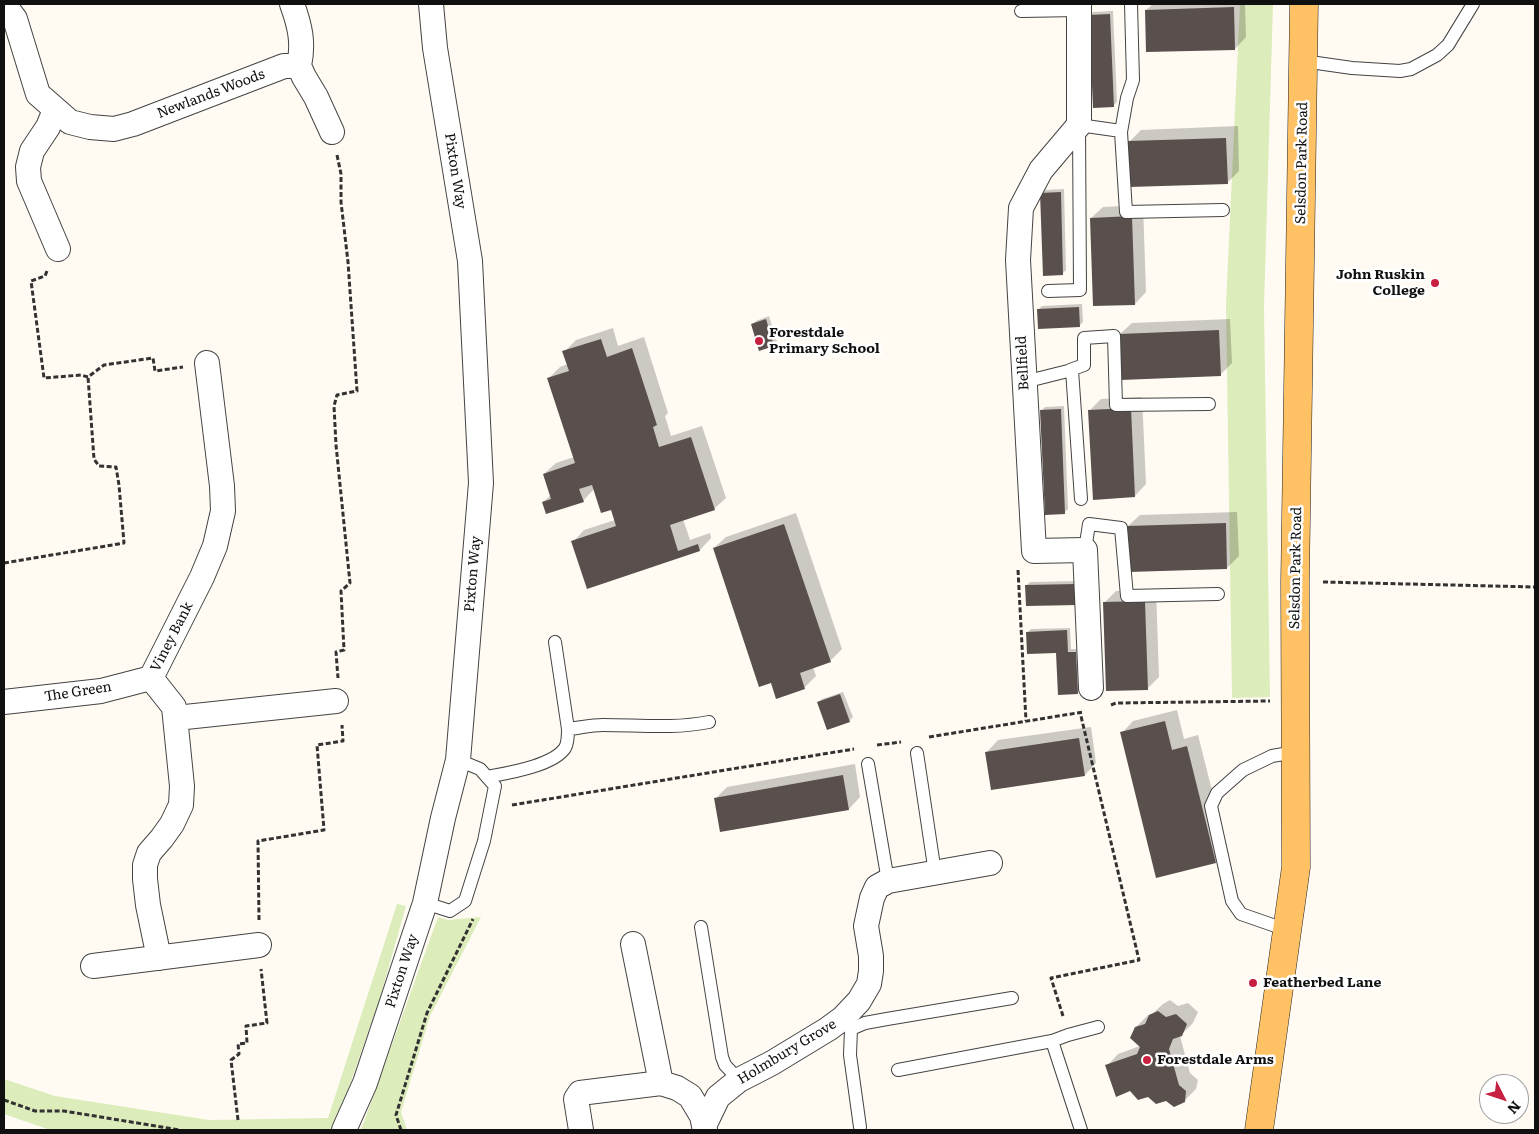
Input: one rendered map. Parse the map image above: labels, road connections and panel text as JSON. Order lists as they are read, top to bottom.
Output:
{
  "streets": {
    "main road": ["Selsdon Park Road"],
    "street": [
      "Newlands Woods",
      "Pixton Way",
      "Bellfield",
      "Viney Bank",
      "The Green",
      "Holmbury Grove"
    ]
  },
  "crossings": [
    ["Viney Bank", "The Green"]
  ],
  "places": [
    "John Ruskin College",
    "Forestdale Primary School",
    "Featherbed Lane",
    "Forestdale Arms"
  ],
  "north": "bottom right"
}
